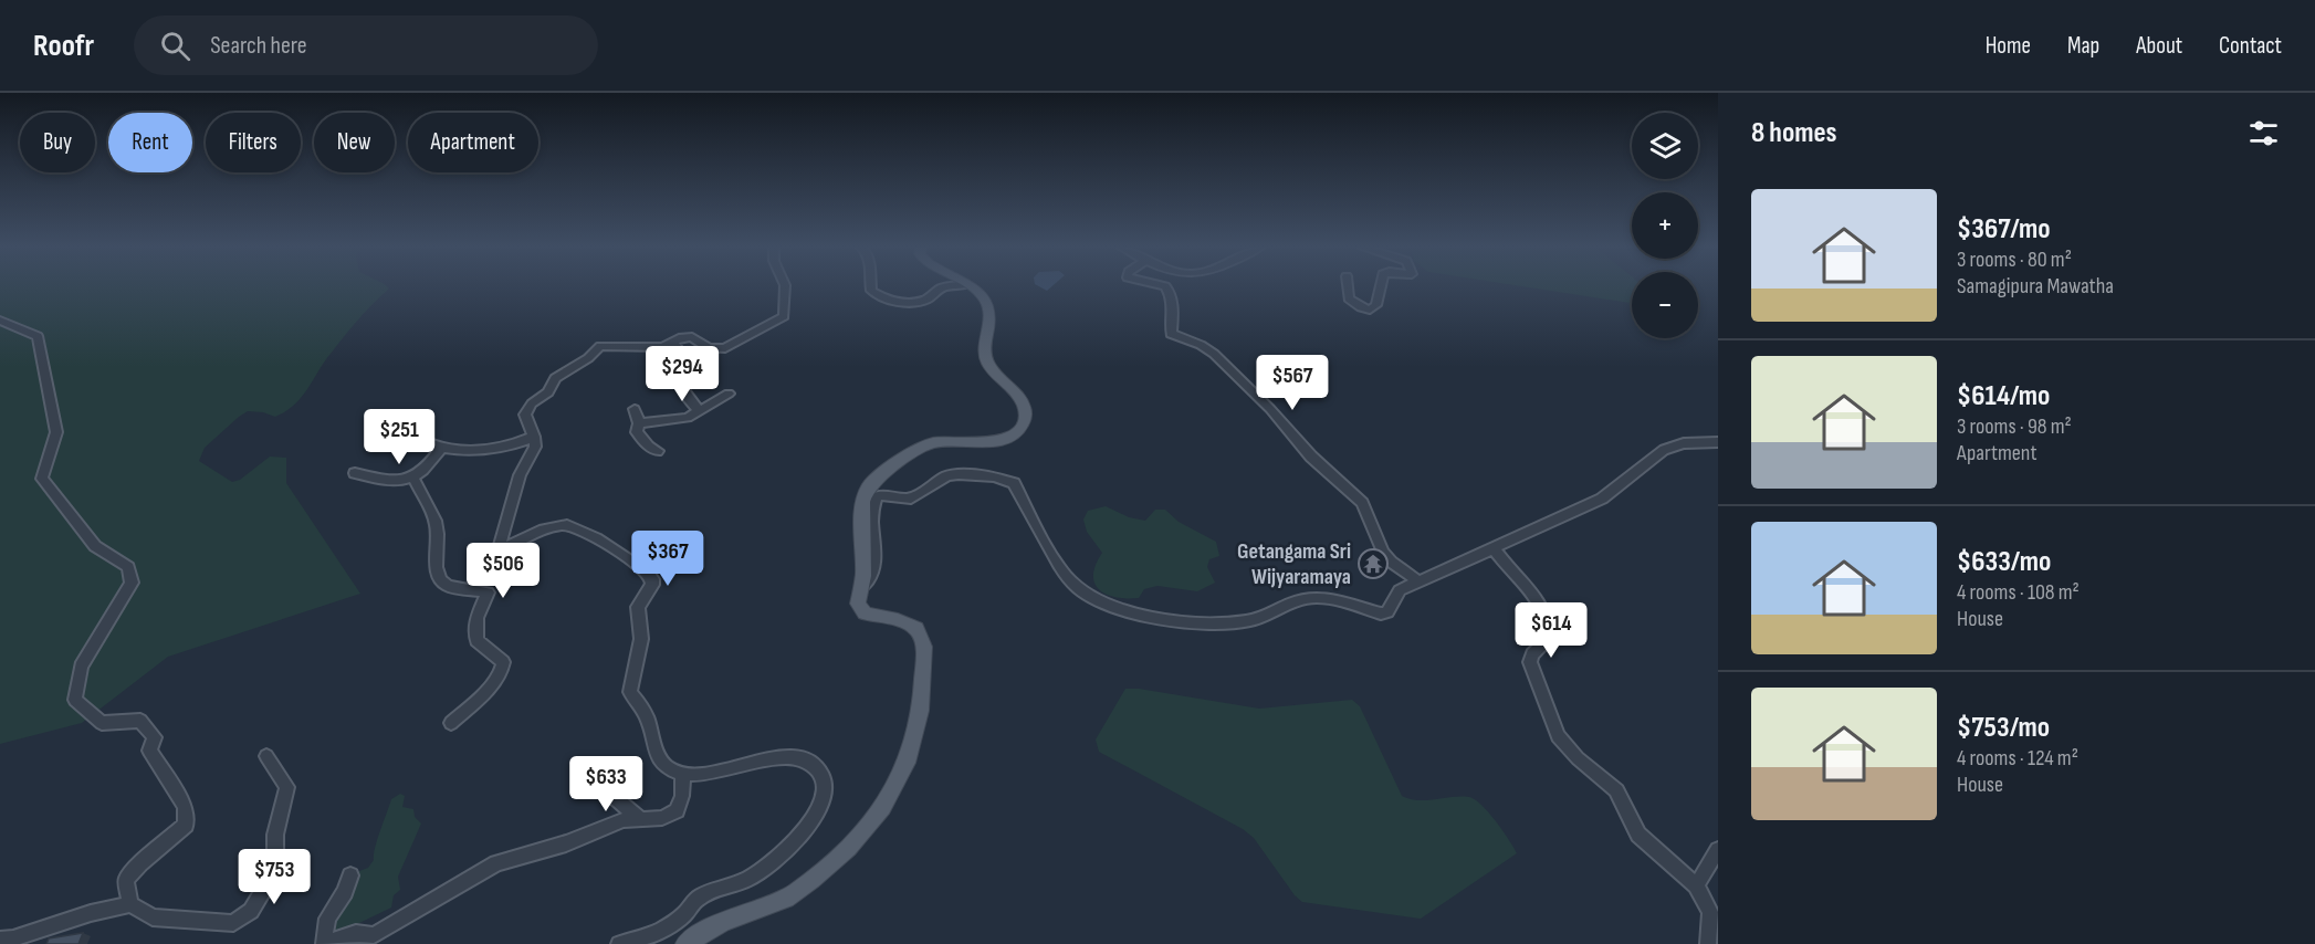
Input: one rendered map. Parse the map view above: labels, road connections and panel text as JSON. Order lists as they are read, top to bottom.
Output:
{
  "places": {
    "temple": ["Getangama Sri Wijyaramaya"]
  },
  "page": {
    "header": "Roofr",
    "search": "Search here",
    "nav": [
      "Home",
      "Map",
      "About",
      "Contact"
    ],
    "heading": "8 homes",
    "map_buttons": ["+", "−"],
    "chip": [
      "Buy",
      "Rent",
      "Filters",
      "New",
      "Apartment"
    ],
    "list": [
      {
        "name": "$367/mo",
        "note": "3 rooms · 80 m² · Samagipura Mawatha"
      },
      {
        "name": "$614/mo",
        "note": "3 rooms · 98 m² · Apartment"
      },
      {
        "name": "$633/mo",
        "note": "4 rooms · 108 m² · House"
      },
      {
        "name": "$753/mo",
        "note": "4 rooms · 124 m² · House"
      }
    ],
    "price": [
      "$294",
      "$567",
      "$251",
      "$367",
      "$506",
      "$614",
      "$633",
      "$753"
    ]
  }
}
